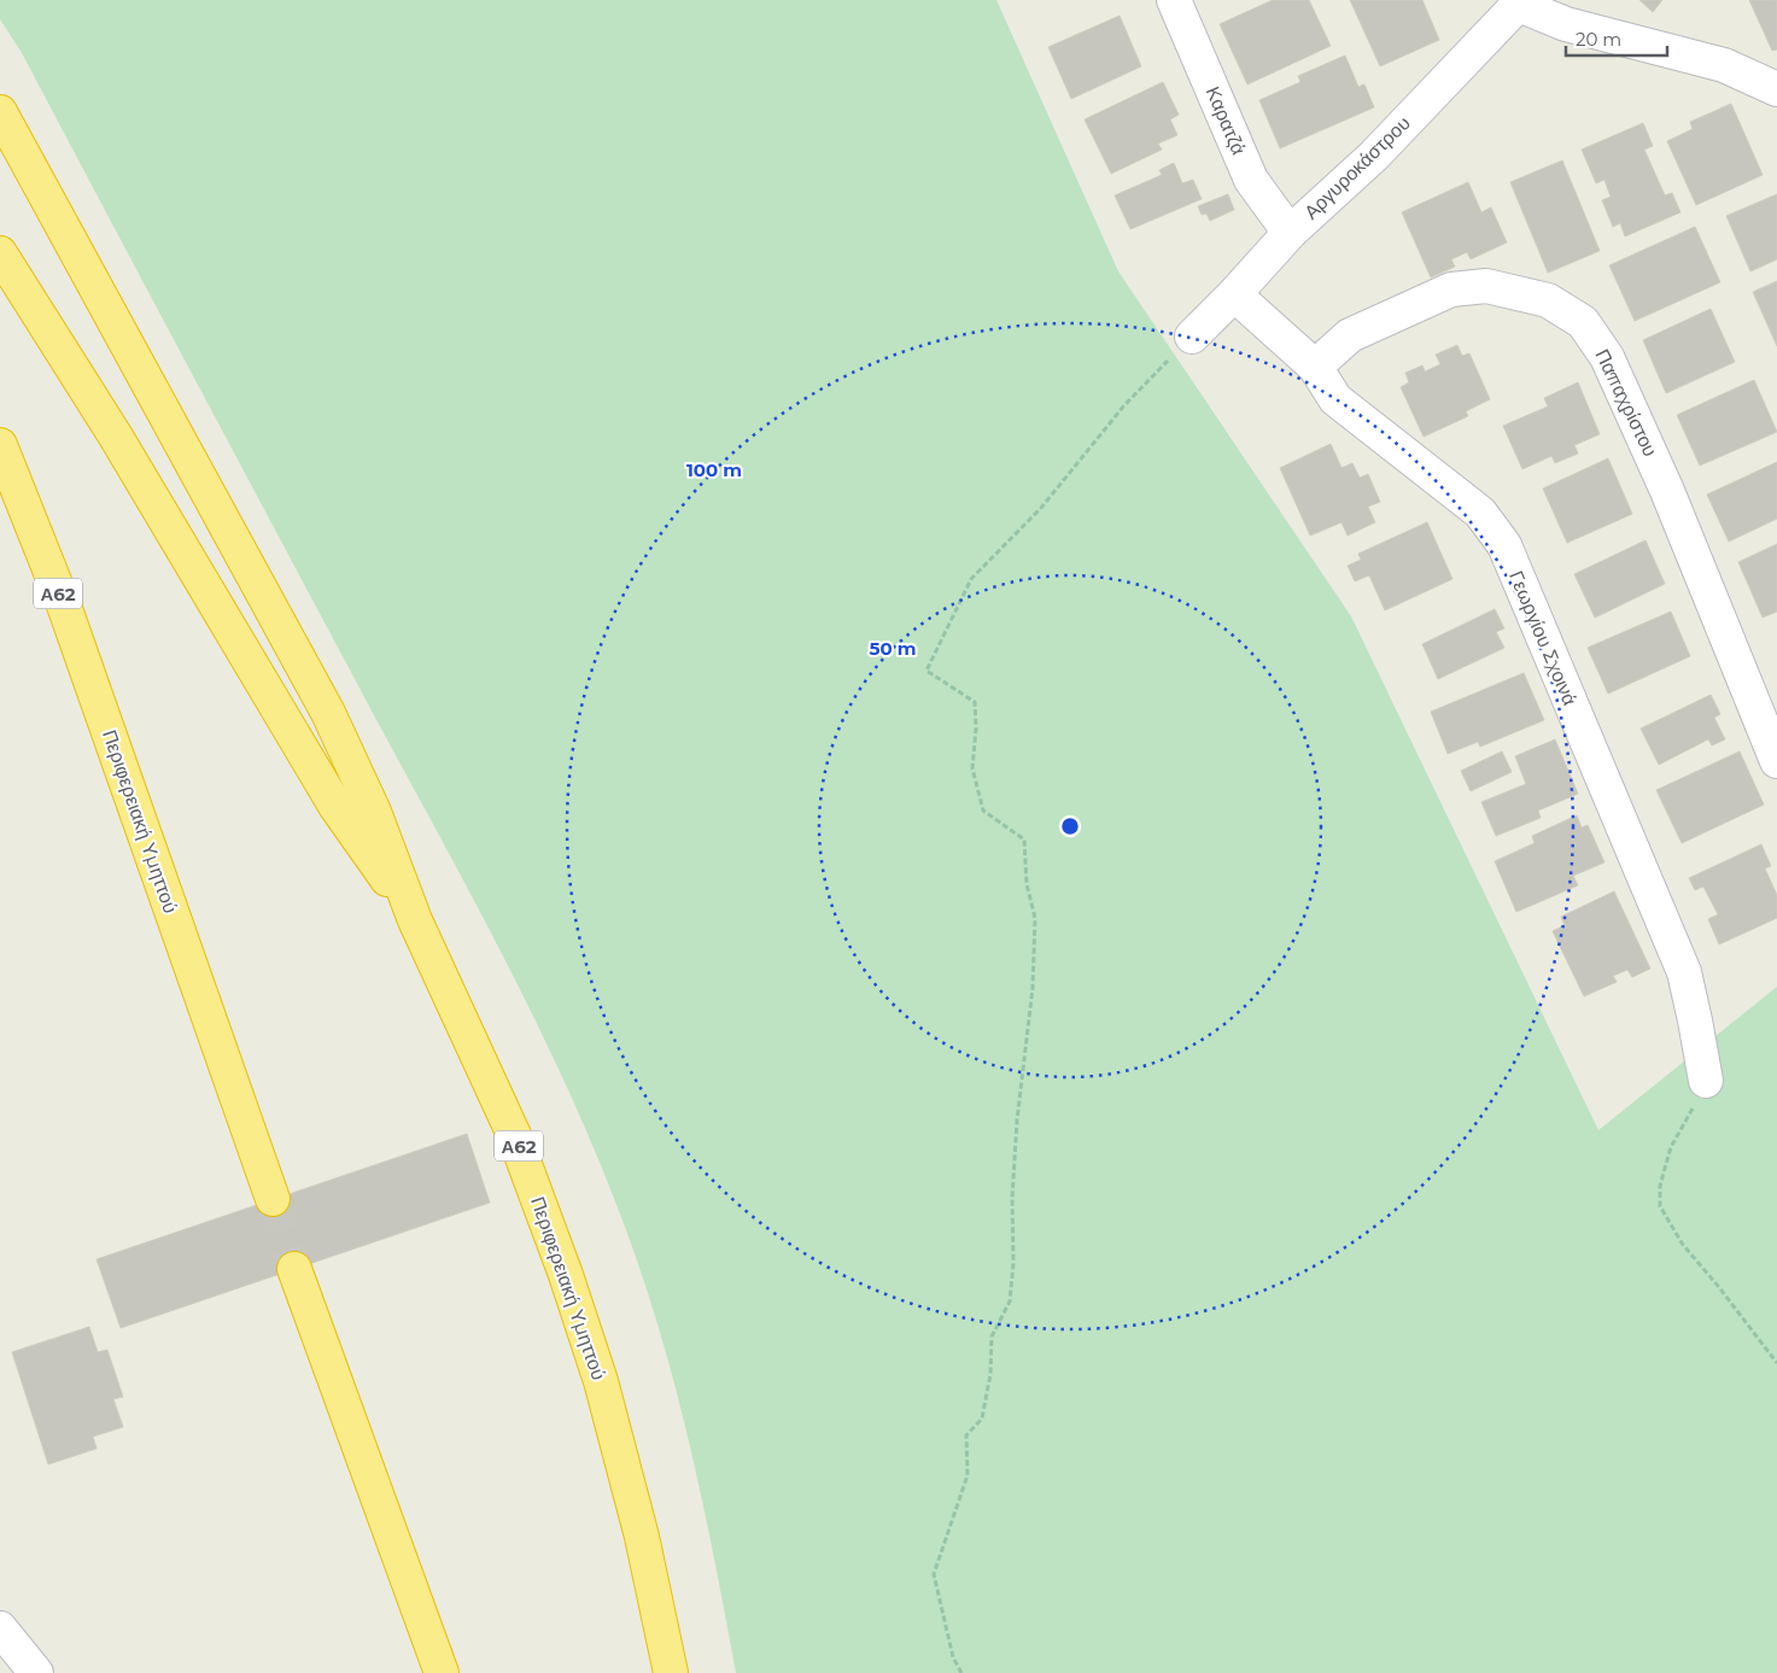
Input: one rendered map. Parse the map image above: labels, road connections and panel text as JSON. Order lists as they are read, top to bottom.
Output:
{
  "streets": {
    "highway": ["Α62", "Περιφερειακή Υμηττού"],
    "street": [
      "Καρατζά",
      "Αργυροκάστρου",
      "Παπαχρίστου",
      "Γεωργίου Σχοινά"
    ]
  },
  "crossings": [
    ["Καρατζά", "Αργυροκάστρου"],
    ["Αργυροκάστρου", "Γεωργίου Σχοινά"],
    ["Παπαχρίστου", "Γεωργίου Σχοινά"]
  ],
  "scale_bar": "20 m",
  "rings": ["100 m", "50 m"]
}
